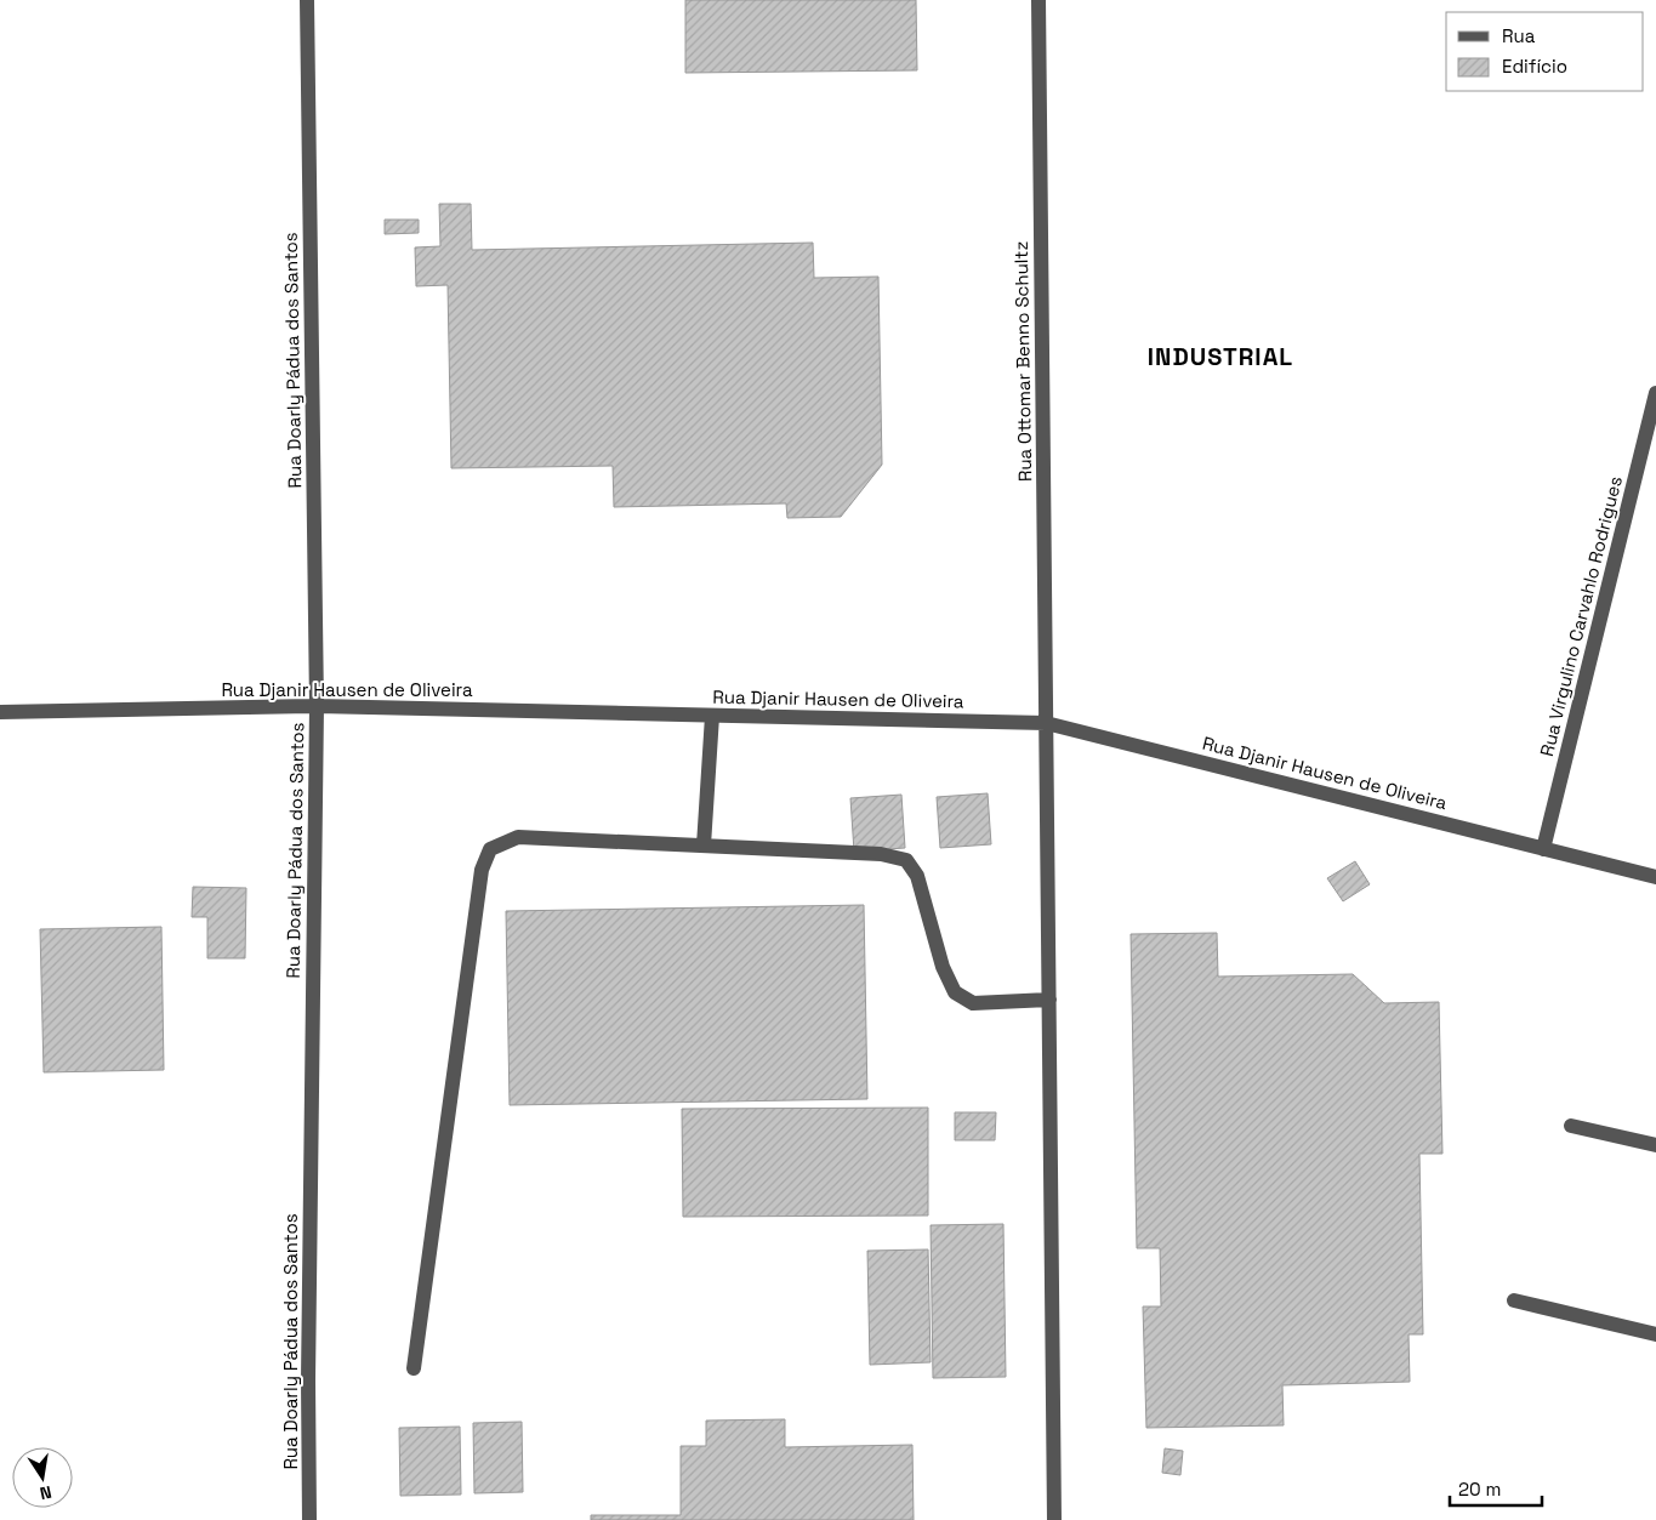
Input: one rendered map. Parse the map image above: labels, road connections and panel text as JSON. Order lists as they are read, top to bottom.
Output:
{
  "streets": {
    "street": [
      "Rua Doarly Pádua dos Santos",
      "Rua Ottomar Benno Schultz",
      "Rua Virgulino Carvahlo Rodrigues",
      "Rua Djanir Hausen de Oliveira"
    ]
  },
  "crossings": [
    ["Rua Doarly Pádua dos Santos", "Rua Djanir Hausen de Oliveira"],
    ["Rua Ottomar Benno Schultz", "Rua Djanir Hausen de Oliveira"],
    ["Rua Virgulino Carvahlo Rodrigues", "Rua Djanir Hausen de Oliveira"]
  ],
  "districts": ["INDUSTRIAL"],
  "legend": ["Rua", "Edifício"],
  "scale_bar": "20 m",
  "north": "bottom"
}
